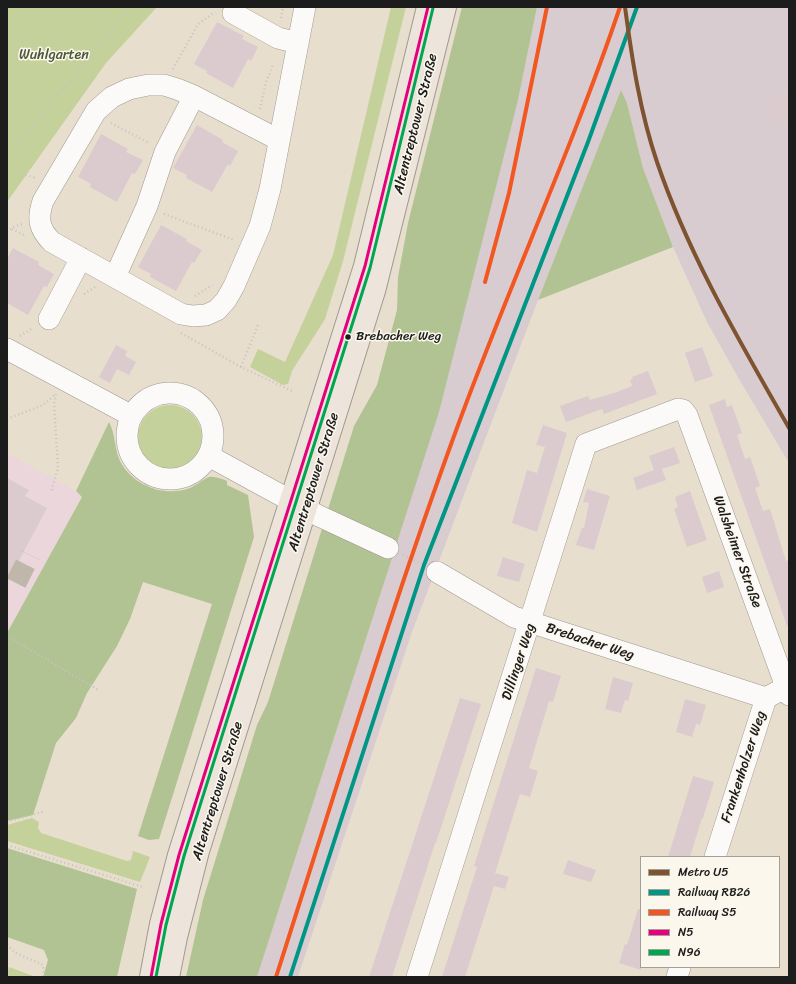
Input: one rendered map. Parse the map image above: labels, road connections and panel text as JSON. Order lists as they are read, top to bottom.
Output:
{
  "streets": {
    "main road": ["Altentreptower Straße"],
    "street": [
      "Walsheimer Straße",
      "Brebacher Weg",
      "Dillinger Weg",
      "Frankenholzer Weg"
    ]
  },
  "crossings": [
    ["Walsheimer Straße", "Dillinger Weg"],
    ["Walsheimer Straße", "Frankenholzer Weg"],
    ["Brebacher Weg", "Dillinger Weg"],
    ["Brebacher Weg", "Frankenholzer Weg"]
  ],
  "parks": ["Wuhlgarten"],
  "places": ["Brebacher Weg"],
  "lines": [
    "metro line U5",
    "rail line RB26",
    "rail line S5",
    "transit line N5",
    "transit line N96"
  ],
  "legend": [
    "Metro U5",
    "Railway RB26",
    "Railway S5",
    "N5",
    "N96"
  ]
}
